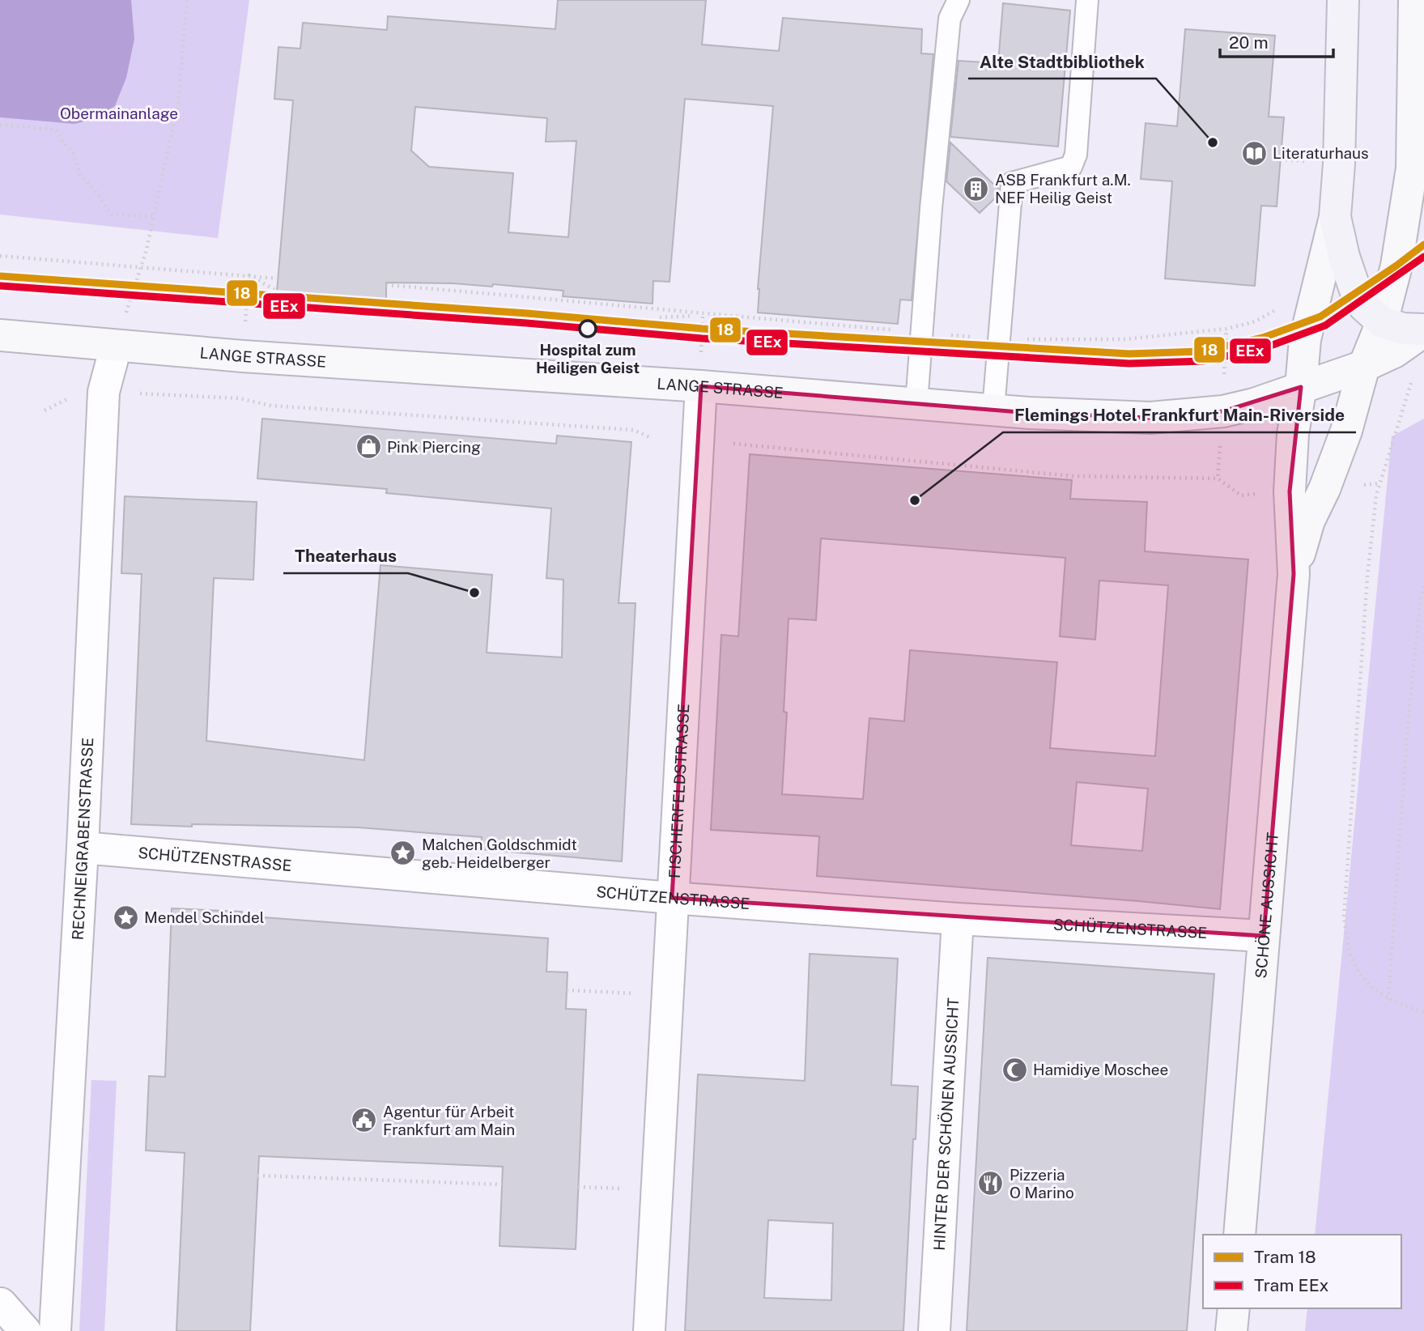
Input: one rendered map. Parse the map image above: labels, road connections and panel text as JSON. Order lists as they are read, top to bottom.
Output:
{
  "streets": {
    "main road": ["LANGE STRASSE", "SCHÖNE AUSSICHT"],
    "street": [
      "FISCHERFELDSTRASSE",
      "RECHNEIGRABENSTRASSE",
      "SCHÜTZENSTRASSE",
      "HINTER DER SCHÖNEN AUSSICHT"
    ]
  },
  "crossings": [
    ["LANGE STRASSE", "FISCHERFELDSTRASSE"],
    ["LANGE STRASSE", "RECHNEIGRABENSTRASSE"],
    ["LANGE STRASSE", "SCHÖNE AUSSICHT"],
    ["FISCHERFELDSTRASSE", "SCHÜTZENSTRASSE"],
    ["RECHNEIGRABENSTRASSE", "SCHÜTZENSTRASSE"],
    ["SCHÜTZENSTRASSE", "SCHÖNE AUSSICHT"],
    ["SCHÜTZENSTRASSE", "HINTER DER SCHÖNEN AUSSICHT"]
  ],
  "parks": ["Obermainanlage"],
  "places": {
    "other": [
      "Alte Stadtbibliothek",
      "Hospital zum Heiligen Geist",
      "Flemings Hotel Frankfurt Main-Riverside",
      "Theaterhaus"
    ],
    "library": ["Literaturhaus"],
    "building": ["ASB Frankfurt a.M. NEF Heilig Geist"],
    "shop": ["Pink Piercing"],
    "place": ["Malchen Goldschmidt geb. Heidelberger", "Mendel Schindel"],
    "mosque": ["Hamidiye Moschee"],
    "public building": ["Agentur für Arbeit Frankfurt am Main"],
    "restaurant": ["Pizzeria O Marino"]
  },
  "lines": ["tram line 18", "tram line EEx"],
  "legend": ["Tram 18", "Tram EEx"],
  "scale_bar": "20 m"
}
